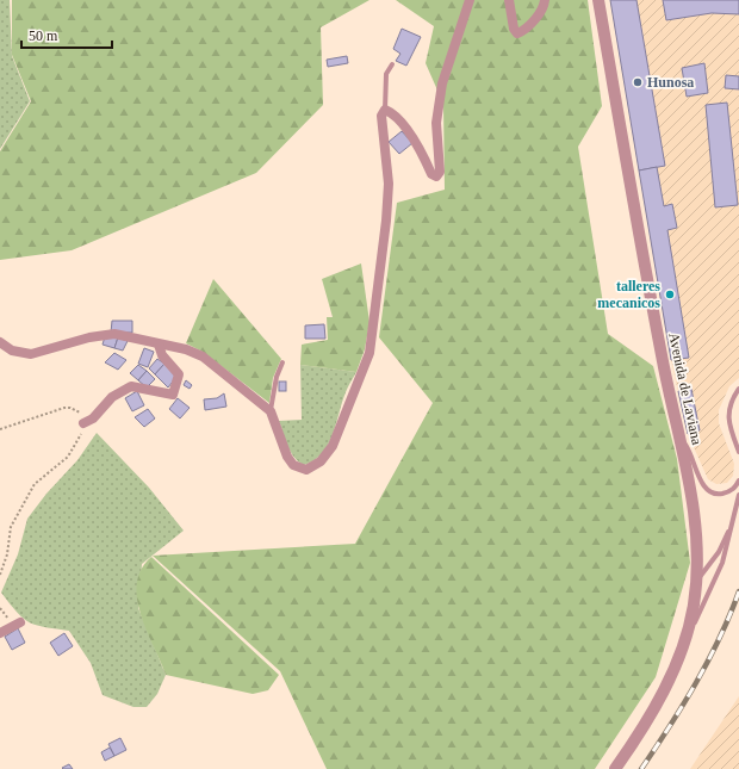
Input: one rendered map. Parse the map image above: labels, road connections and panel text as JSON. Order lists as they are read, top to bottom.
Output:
{
  "streets": {
    "street": ["Avenida de Laviana"]
  },
  "places": ["Hunosa", "talleres mecanicos"],
  "scale_bar": "50 m"
}
